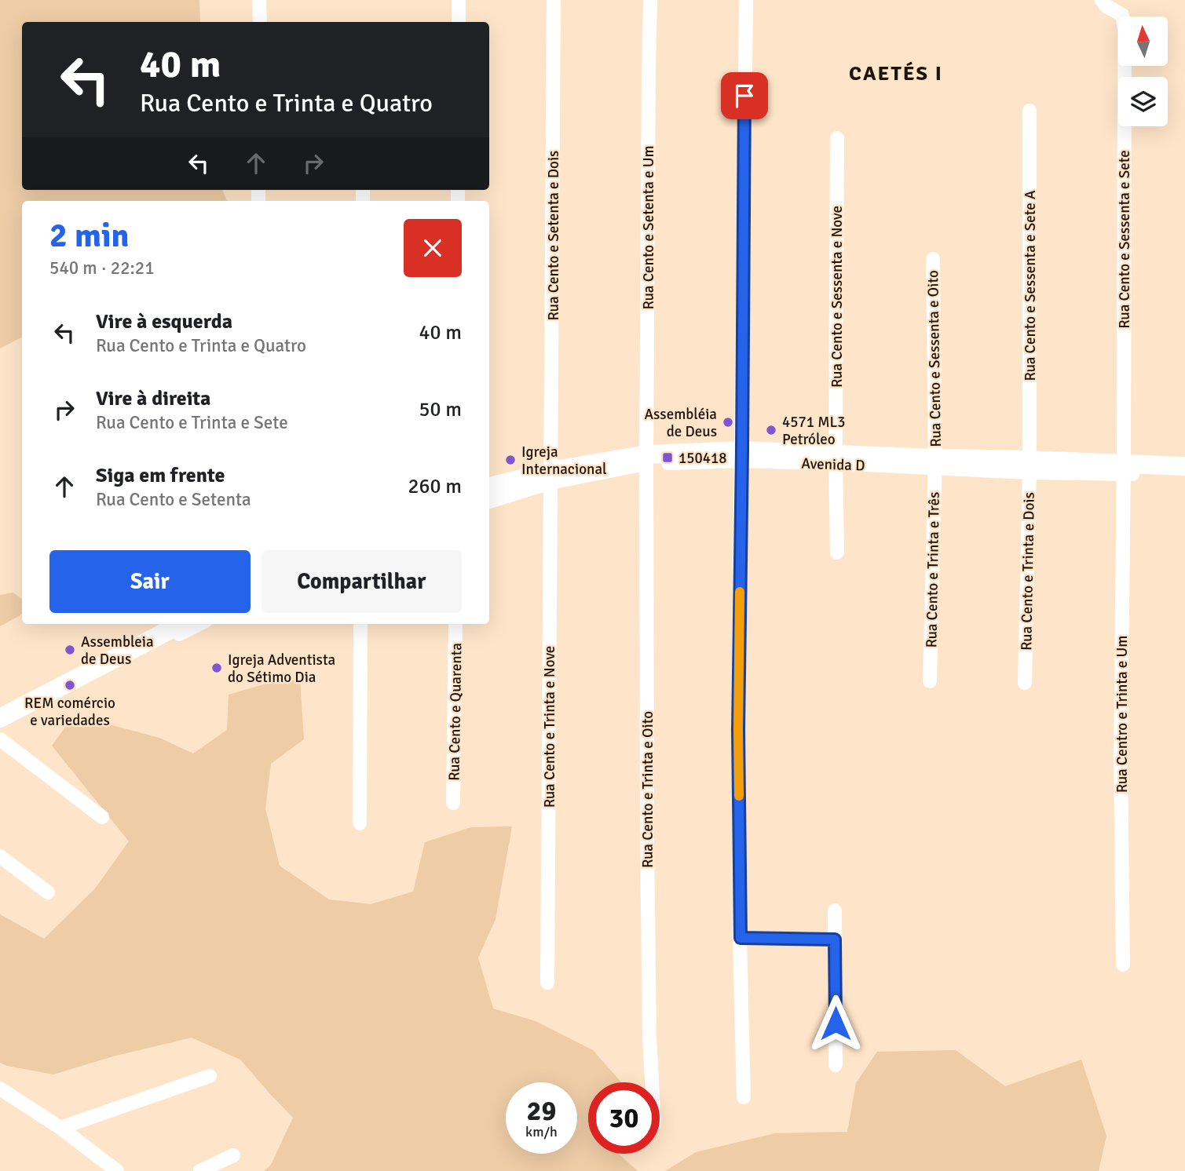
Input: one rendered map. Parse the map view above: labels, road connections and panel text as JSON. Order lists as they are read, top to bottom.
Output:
{
  "streets": {
    "street": [
      "Rua Cento e Setenta e Um",
      "Rua Cento e Setenta e Dois",
      "Rua Cento e Sessenta e Sete",
      "Rua Cento e Sessenta e Sete A",
      "Rua Cento e Sessenta e Nove",
      "Rua Cento e Sessenta e Oito",
      "Avenida D",
      "Rua Cento e Trinta e Três",
      "Rua Cento e Trinta e Dois",
      "Rua Cento e Quarenta",
      "Rua Centro e Trinta e Um",
      "Rua Cento e Trinta e Nove",
      "Rua Cento e Trinta e Oito"
    ]
  },
  "crossings": [
    ["Rua Cento e Setenta e Um", "Avenida D"],
    ["Rua Cento e Setenta e Um", "Rua Cento e Trinta e Oito"],
    ["Rua Cento e Setenta e Dois", "Avenida D"],
    ["Rua Cento e Setenta e Dois", "Rua Cento e Trinta e Nove"],
    ["Rua Cento e Sessenta e Sete", "Avenida D"],
    ["Rua Cento e Sessenta e Sete", "Rua Centro e Trinta e Um"],
    ["Rua Cento e Sessenta e Sete A", "Avenida D"],
    ["Rua Cento e Sessenta e Sete A", "Rua Cento e Trinta e Dois"],
    ["Rua Cento e Sessenta e Nove", "Avenida D"],
    ["Rua Cento e Sessenta e Oito", "Avenida D"],
    ["Rua Cento e Sessenta e Oito", "Rua Cento e Trinta e Três"],
    ["Avenida D", "Rua Cento e Trinta e Três"],
    ["Avenida D", "Rua Cento e Trinta e Dois"],
    ["Avenida D", "Rua Centro e Trinta e Um"],
    ["Avenida D", "Rua Cento e Trinta e Nove"],
    ["Avenida D", "Rua Cento e Trinta e Oito"]
  ],
  "districts": ["CAETÉS I"],
  "places": {
    "other": [
      "Assembléia de Deus",
      "4571 ML3 Petróleo",
      "Igreja Internacional",
      "Assembleia de Deus",
      "Igreja Adventista do Sétimo Dia",
      "REM comércio e variedades"
    ],
    "transit": ["150418"]
  },
  "north": "top",
  "page": {
    "turn": ["40 m", "Rua Cento e Trinta e Quatro"],
    "heading": ["2 min", "540 m · 22:21"],
    "list": [
      {
        "name": "Vire à esquerda",
        "note": "Rua Cento e Trinta e Quatro",
        "value": "40 m"
      },
      {
        "name": "Vire à direita",
        "note": "Rua Cento e Trinta e Sete",
        "value": "50 m"
      },
      {
        "name": "Siga em frente",
        "note": "Rua Cento e Setenta",
        "value": "260 m"
      }
    ],
    "buttons": ["Sair", "Compartilhar"],
    "speed": "29 km/h",
    "limit": "30"
  }
}
